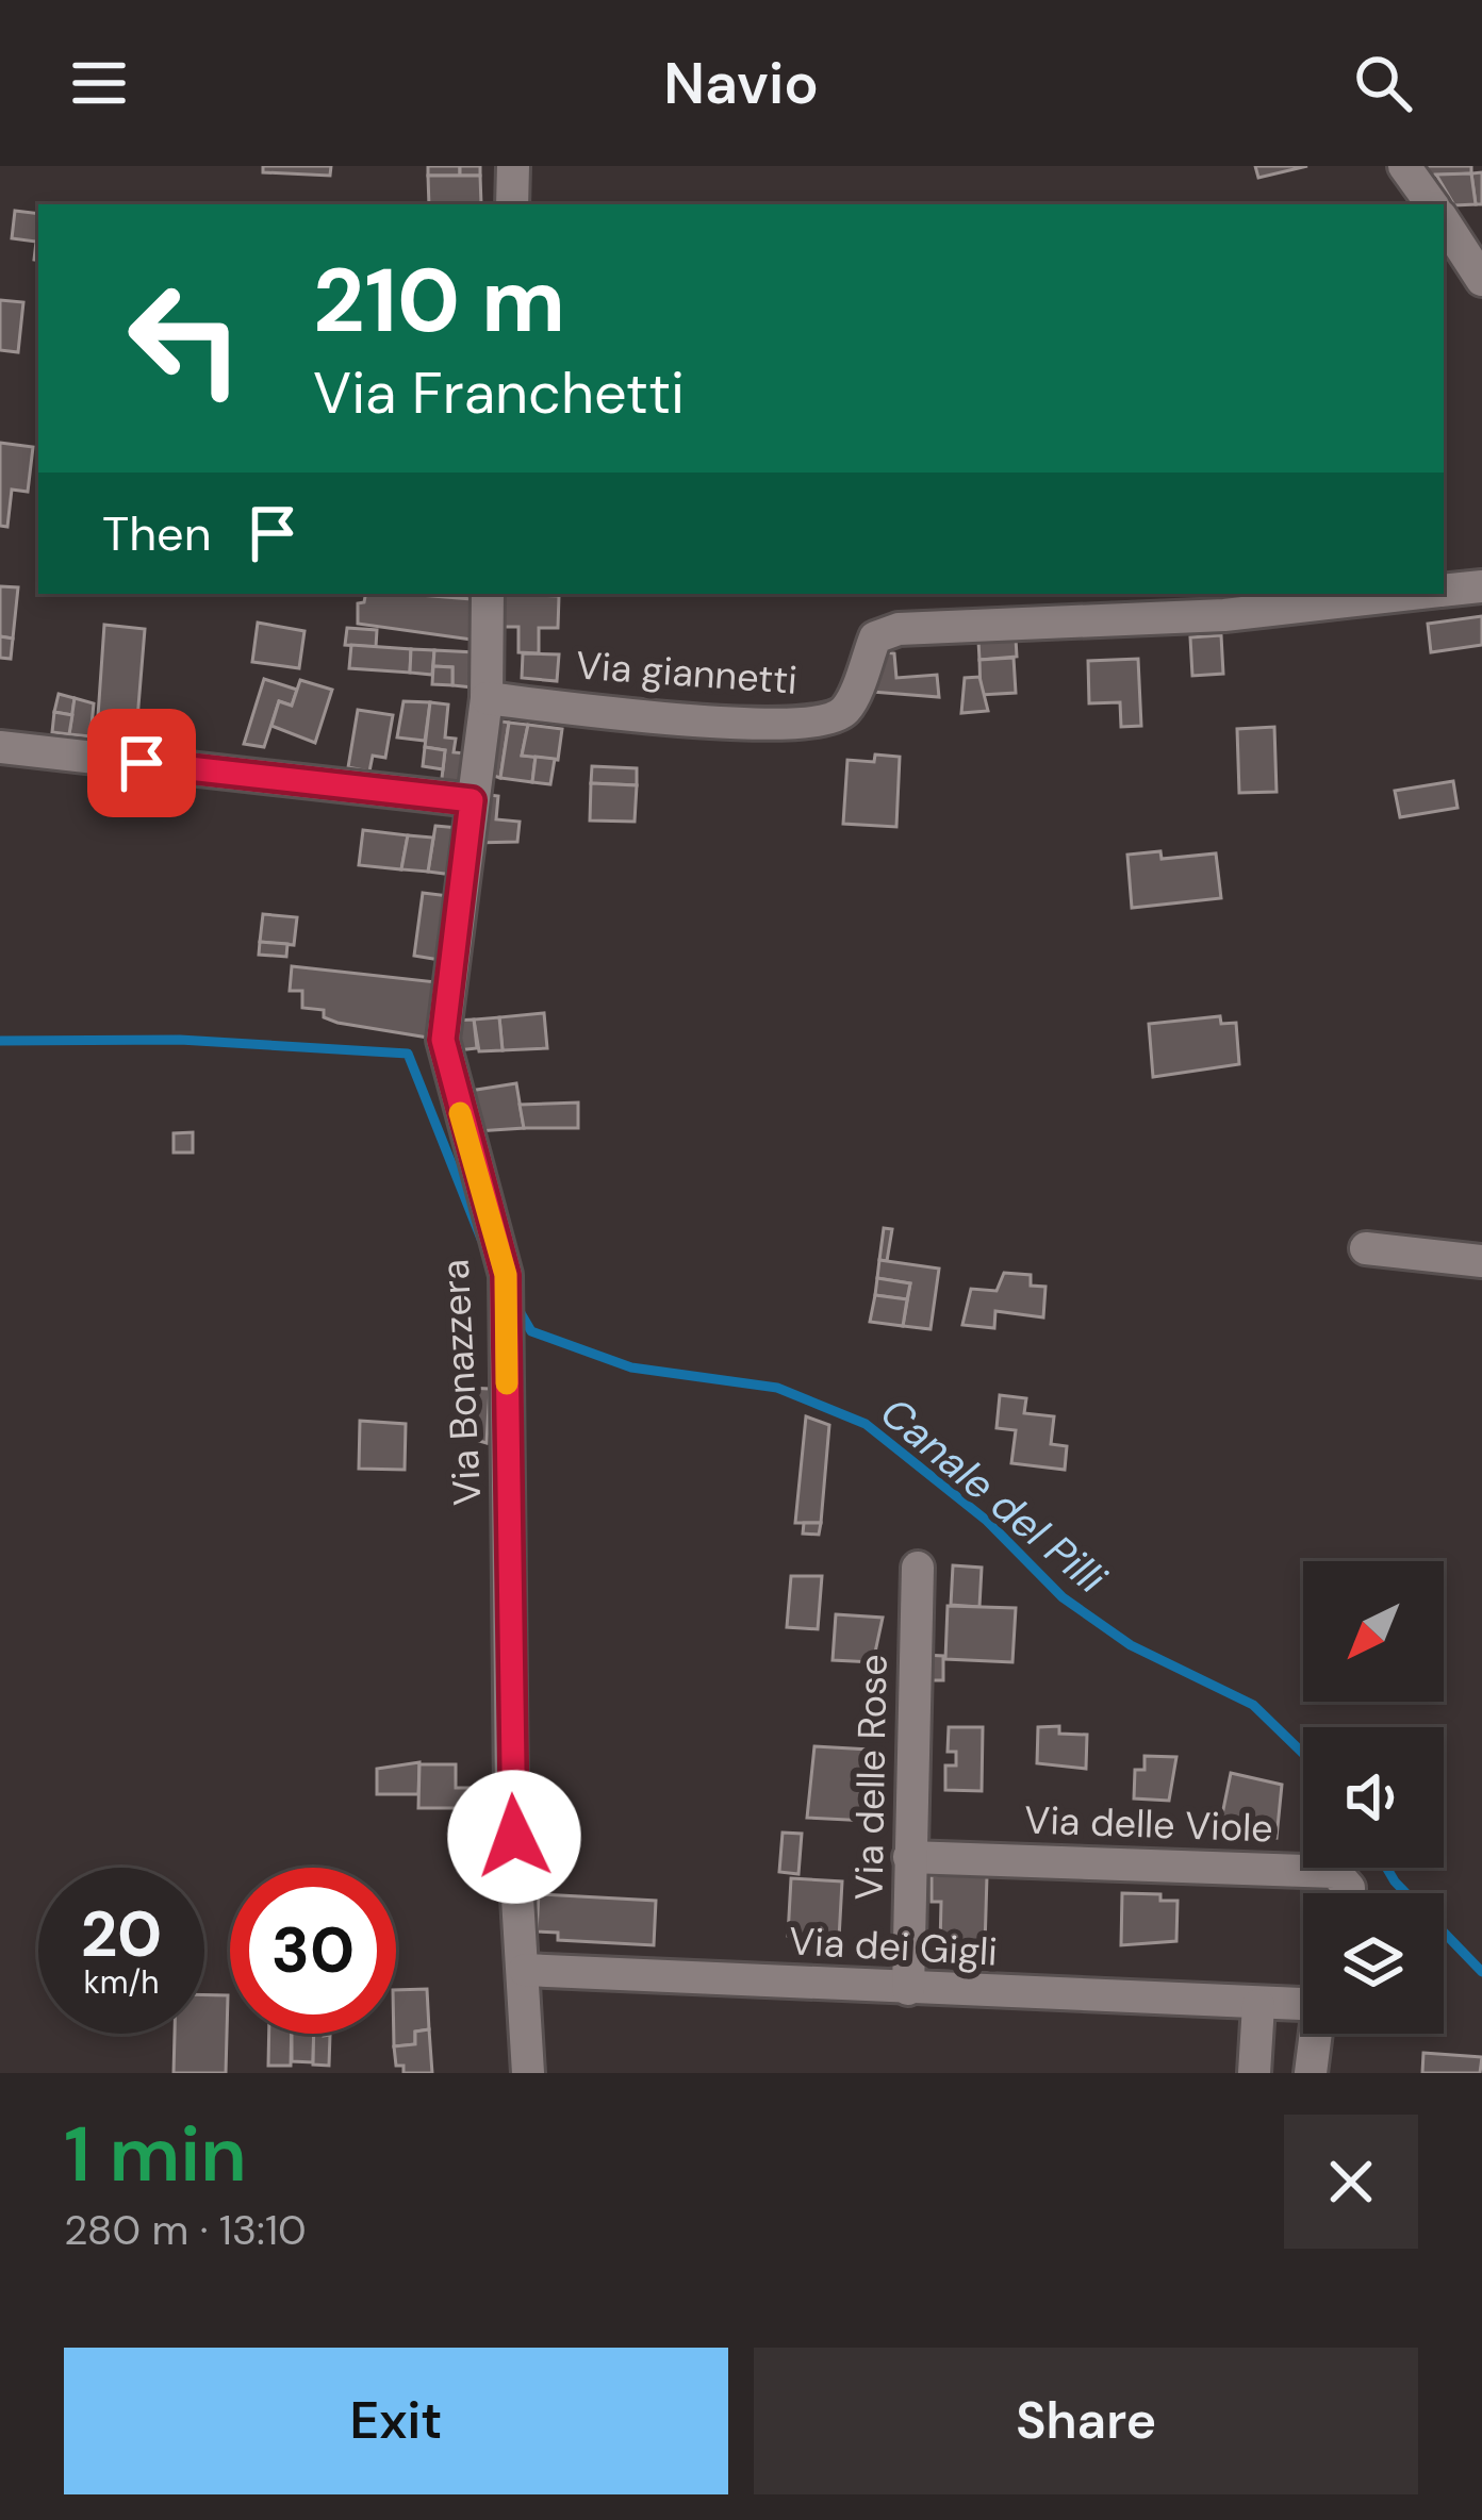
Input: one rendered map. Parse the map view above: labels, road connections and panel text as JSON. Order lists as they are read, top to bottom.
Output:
{
  "streets": {
    "street": [
      "Via giannetti",
      "Via Bonazzera",
      "Via delle Rose",
      "Via delle Viole",
      "Via dei Gigli"
    ]
  },
  "crossings": [
    ["Via giannetti", "Via Bonazzera"],
    ["Via Bonazzera", "Via dei Gigli"],
    ["Via delle Rose", "Via delle Viole"],
    ["Via delle Rose", "Via dei Gigli"]
  ],
  "water": ["Canale del Pilli"],
  "north": "bottom left",
  "page": {
    "header": "Navio",
    "turn": ["210 m", "Via Franchetti"],
    "then": "Then",
    "speed": "20 km/h",
    "limit": "30",
    "heading": ["1 min", "280 m · 13:10"],
    "buttons": ["Exit", "Share"]
  }
}
